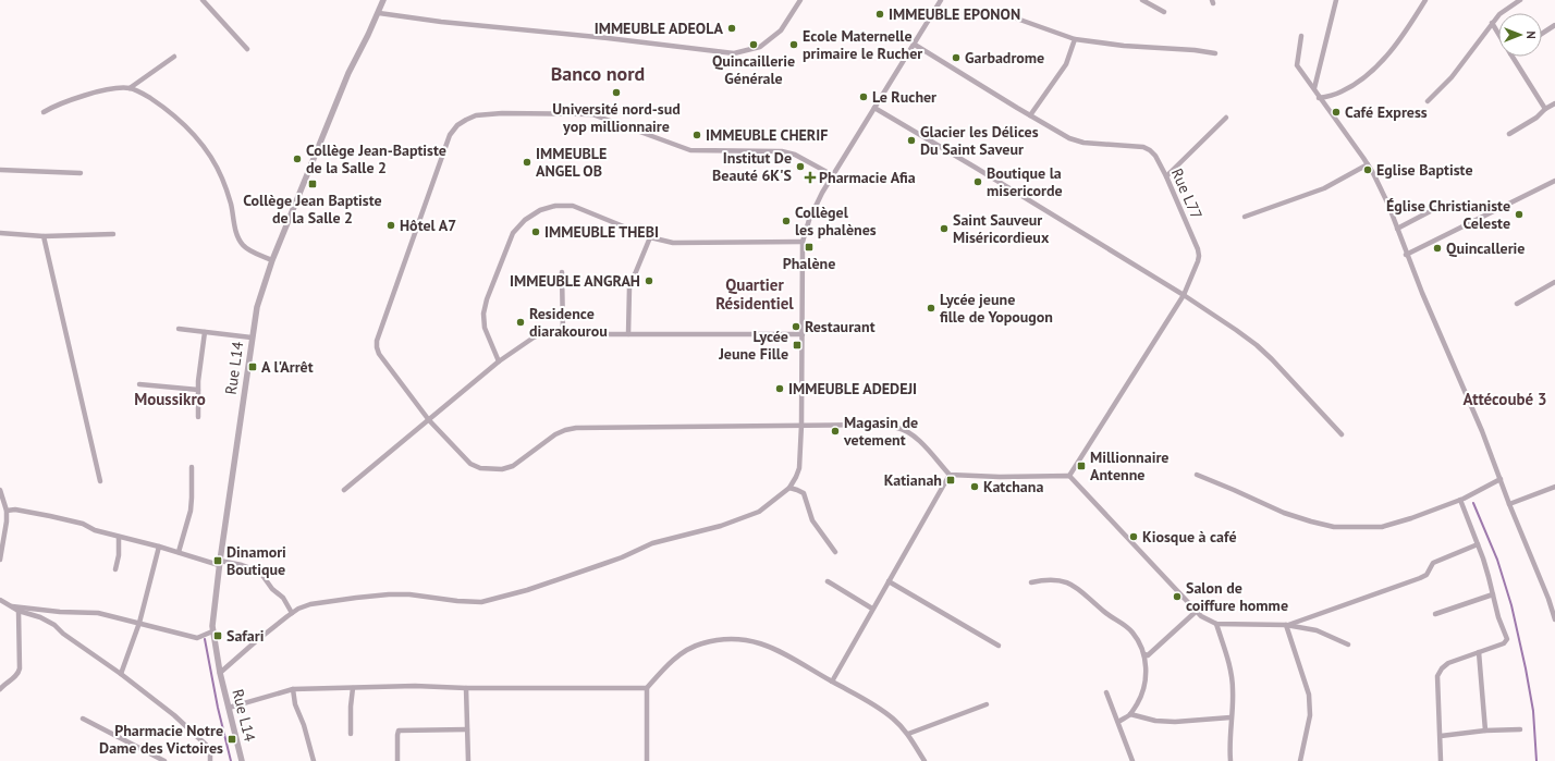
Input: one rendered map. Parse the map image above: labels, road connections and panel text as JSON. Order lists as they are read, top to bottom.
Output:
{
  "streets": {
    "street": ["Rue L77", "Rue L14"]
  },
  "districts": [
    "Banco nord",
    "Quartier Résidentiel",
    "Moussikro",
    "Attécoubé 3"
  ],
  "places": {
    "other": [
      "IMMEUBLE EPONON",
      "IMMEUBLE ADEOLA",
      "Quincaillerie Générale",
      "Ecole Maternelle primaire le Rucher",
      "Garbadrome",
      "Université nord-sud yop millionnaire",
      "Le Rucher",
      "Café Express",
      "IMMEUBLE CHERIF",
      "Glacier les Délices Du Saint Saveur",
      "Collège Jean-Baptiste de la Salle 2",
      "IMMEUBLE ANGEL OB",
      "Institut De Beauté 6K'S",
      "Eglise Baptiste",
      "Boutique la misericorde",
      "Église Christianiste Celeste",
      "Collègel les phalènes",
      "Hôtel A7",
      "Saint Sauveur Miséricordieux",
      "IMMEUBLE THEBI",
      "Quincallerie",
      "IMMEUBLE ANGRAH",
      "Lycée jeune fille de Yopougon",
      "Residence diarakourou",
      "Restaurant",
      "IMMEUBLE ADEDEJI",
      "Magasin de vetement",
      "Katchana",
      "Kiosque à café",
      "Salon de coiffure homme"
    ],
    "health": ["Pharmacie Afia"],
    "transit": [
      "Collège Jean Baptiste de la Salle 2",
      "Phalène",
      "Lycée Jeune Fille",
      "A l'Arrêt",
      "Millionnaire Antenne",
      "Katianah",
      "Dinamori Boutique",
      "Safari",
      "Pharmacie Notre Dame des Victoires"
    ]
  },
  "north": "right"
}
